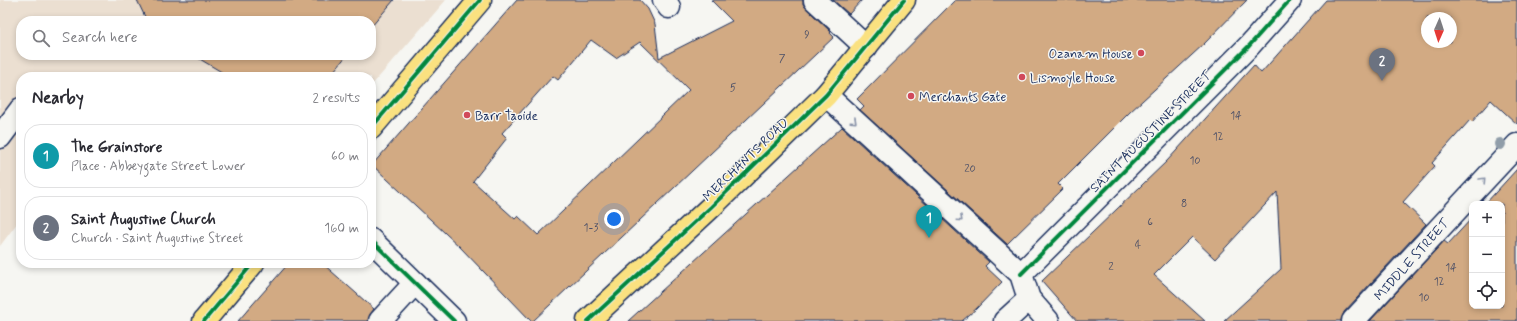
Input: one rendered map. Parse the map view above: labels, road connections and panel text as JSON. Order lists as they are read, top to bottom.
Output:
{
  "streets": {
    "main road": ["MERCHANTS ROAD"],
    "street": ["SAINT AUGUSTINE STREET", "MIDDLE STREET"]
  },
  "one_way": ["MIDDLE STREET"],
  "places": [
    "Ozanam House",
    "Lismoyle House",
    "Merchants Gate",
    "Barr Taoide"
  ],
  "house_numbers": [
    "9",
    "7",
    "5",
    "14",
    "12",
    "10",
    "20",
    "8",
    "6",
    "1-3",
    "4",
    "2",
    "14",
    "12",
    "10"
  ],
  "north": "bottom",
  "page": {
    "search": "Search here",
    "pins": ["2", "1"],
    "heading": ["Nearby", "2 results"],
    "list": [
      {
        "mark": "1",
        "name": "The Grainstore",
        "note": "Place · Abbeygate Street Lower",
        "value": "60 m"
      },
      {
        "mark": "2",
        "name": "Saint Augustine Church",
        "note": "Church · Saint Augustine Street",
        "value": "160 m"
      }
    ],
    "map_buttons": ["+", "−"]
  }
}
